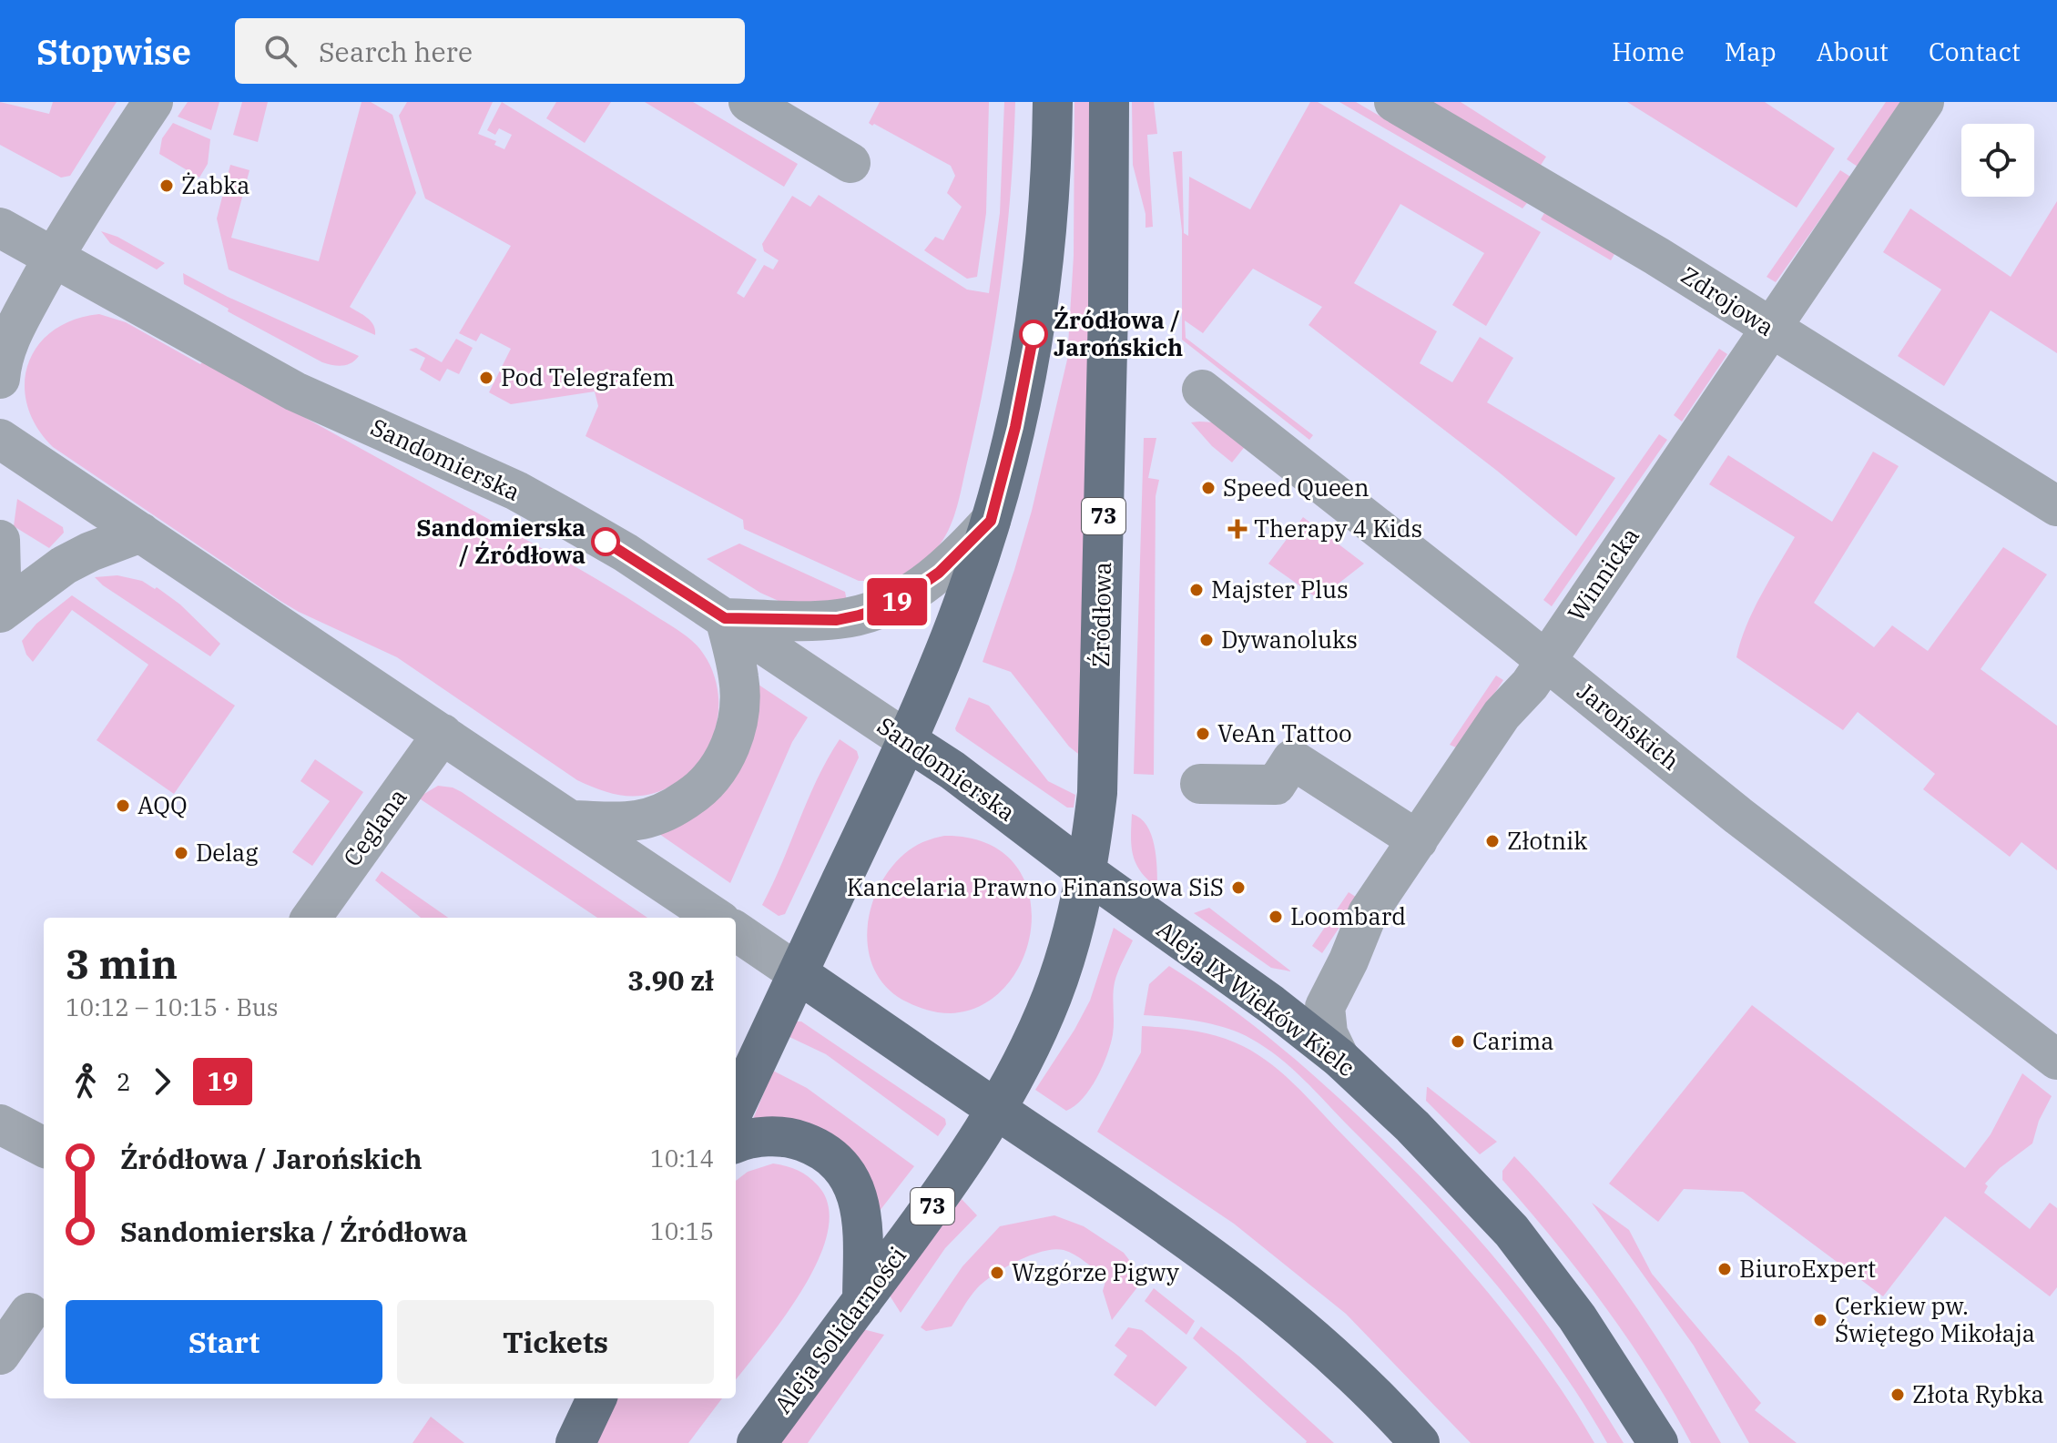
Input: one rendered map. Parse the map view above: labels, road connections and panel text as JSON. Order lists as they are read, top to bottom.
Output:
{
  "streets": {
    "main road": [
      "Sandomierska",
      "73",
      "Źródłowa",
      "Aleja IX Wieków Kielc",
      "Aleja Solidarności"
    ],
    "street": [
      "Zdrojowa",
      "Winnicka",
      "Jarońskich",
      "Ceglana"
    ]
  },
  "crossings": [
    ["Zdrojowa", "Winnicka"],
    ["Sandomierska", "Źródłowa"],
    ["Sandomierska", "Aleja IX Wieków Kielc"],
    ["Winnicka", "Jarońskich"],
    ["Winnicka", "Aleja IX Wieków Kielc"],
    ["Źródłowa", "Aleja IX Wieków Kielc"],
    ["Źródłowa", "Aleja Solidarności"]
  ],
  "places": {
    "other": [
      "Żabka",
      "Źródłowa / Jarońskich",
      "Pod Telegrafem",
      "Speed Queen",
      "Sandomierska / Źródłowa",
      "Majster Plus",
      "Dywanoluks",
      "VeAn Tattoo",
      "AQQ",
      "Złotnik",
      "Delag",
      "Kancelaria Prawno Finansowa SiS",
      "Loombard",
      "Carima",
      "BiuroExpert",
      "Wzgórze Pigwy",
      "Cerkiew pw. Świętego Mikołaja",
      "Złota Rybka"
    ],
    "health": ["Therapy 4 Kids"]
  },
  "lines": ["bus line 19"],
  "page": {
    "header": "Stopwise",
    "search": "Search here",
    "nav": [
      "Home",
      "Map",
      "About",
      "Contact"
    ],
    "on_map": "19",
    "heading": ["3 min", "10:12 – 10:15 · Bus", "3.90 zł"],
    "legs": ["2", "19"],
    "list": [
      {
        "name": "Źródłowa / Jarońskich",
        "value": "10:14"
      },
      {
        "name": "Sandomierska / Źródłowa",
        "value": "10:15"
      }
    ],
    "buttons": ["Start", "Tickets"]
  }
}
